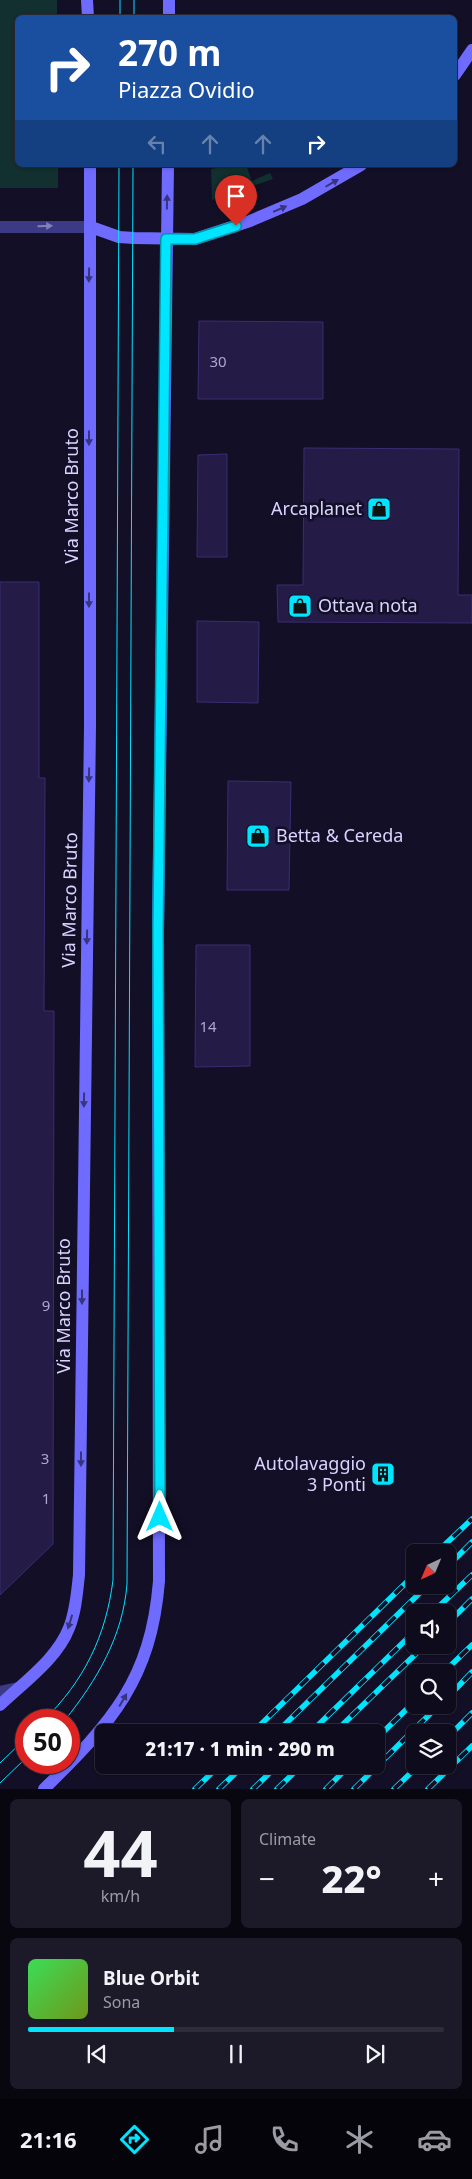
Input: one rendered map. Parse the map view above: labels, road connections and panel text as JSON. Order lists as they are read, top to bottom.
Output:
{
  "streets": {
    "main road": ["Via Marco Bruto"]
  },
  "places": {
    "shop": ["Arcaplanet", "Ottava nota", "Betta & Cereda"],
    "building": ["Autolavaggio 3 Ponti"]
  },
  "house_numbers": [
    "30",
    "14",
    "9",
    "3",
    "1"
  ],
  "north": "bottom left",
  "page": {
    "turn": ["270 m", "Piazza Ovidio"],
    "limit": "50",
    "trip": "21:17 · 1 min · 290 m",
    "tile": [
      ["44", "km/h"],
      "Climate"
    ],
    "heat": ["−", "22°", "+"],
    "song": ["Blue Orbit", "Sona"],
    "tabs": "21:16"
  }
}
